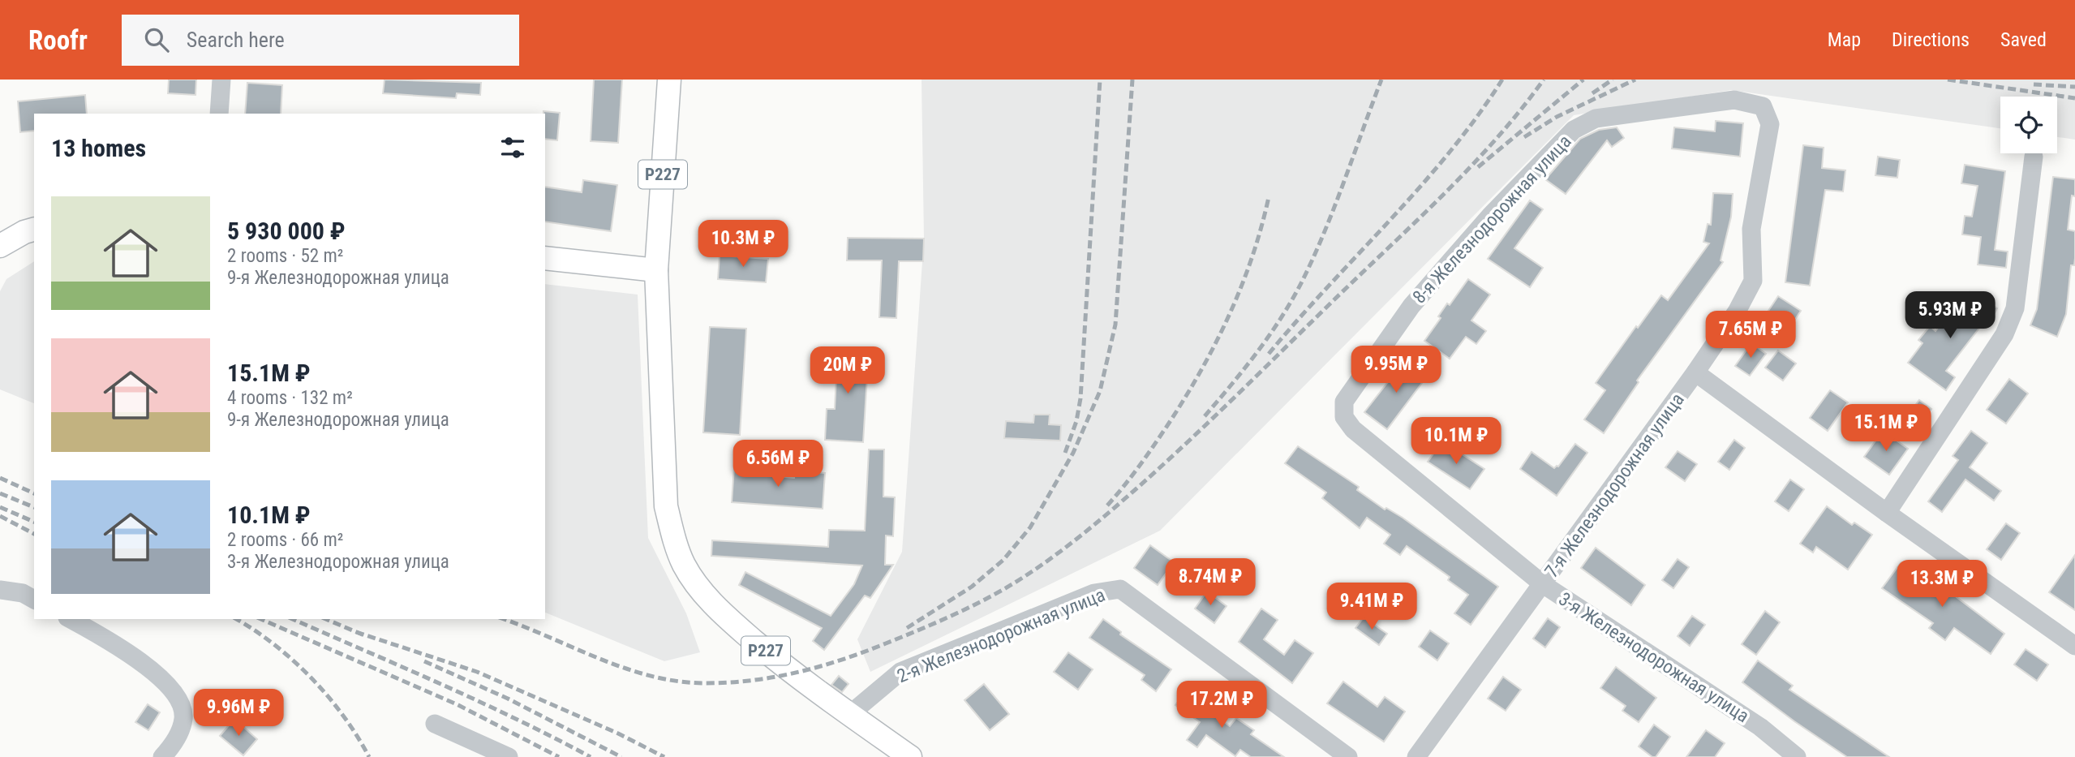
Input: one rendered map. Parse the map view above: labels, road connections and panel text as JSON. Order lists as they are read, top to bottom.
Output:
{
  "streets": {
    "main road": ["Р227"],
    "street": [
      "8-я Железнодорожная улица",
      "7-я Железнодорожная улица",
      "2-я Железнодорожная улица",
      "3-я Железнодорожная улица"
    ]
  },
  "crossings": [
    ["Р227", "2-я Железнодорожная улица"],
    ["8-я Железнодорожная улица", "7-я Железнодорожная улица"],
    ["8-я Железнодорожная улица", "3-я Железнодорожная улица"],
    ["7-я Железнодорожная улица", "3-я Железнодорожная улица"]
  ],
  "page": {
    "header": "Roofr",
    "search": "Search here",
    "nav": ["Map", "Directions", "Saved"],
    "heading": "13 homes",
    "list": [
      {
        "name": "5 930 000 ₽",
        "note": "2 rooms · 52 m² · 9-я Железнодорожная улица"
      },
      {
        "name": "15.1M ₽",
        "note": "4 rooms · 132 m² · 9-я Железнодорожная улица"
      },
      {
        "name": "10.1M ₽",
        "note": "2 rooms · 66 m² · 3-я Железнодорожная улица"
      }
    ],
    "price": [
      "10.3M ₽",
      "5.93M ₽",
      "7.65M ₽",
      "9.95M ₽",
      "20M ₽",
      "15.1M ₽",
      "10.1M ₽",
      "6.56M ₽",
      "8.74M ₽",
      "13.3M ₽",
      "9.41M ₽",
      "17.2M ₽",
      "9.96M ₽"
    ]
  }
}
